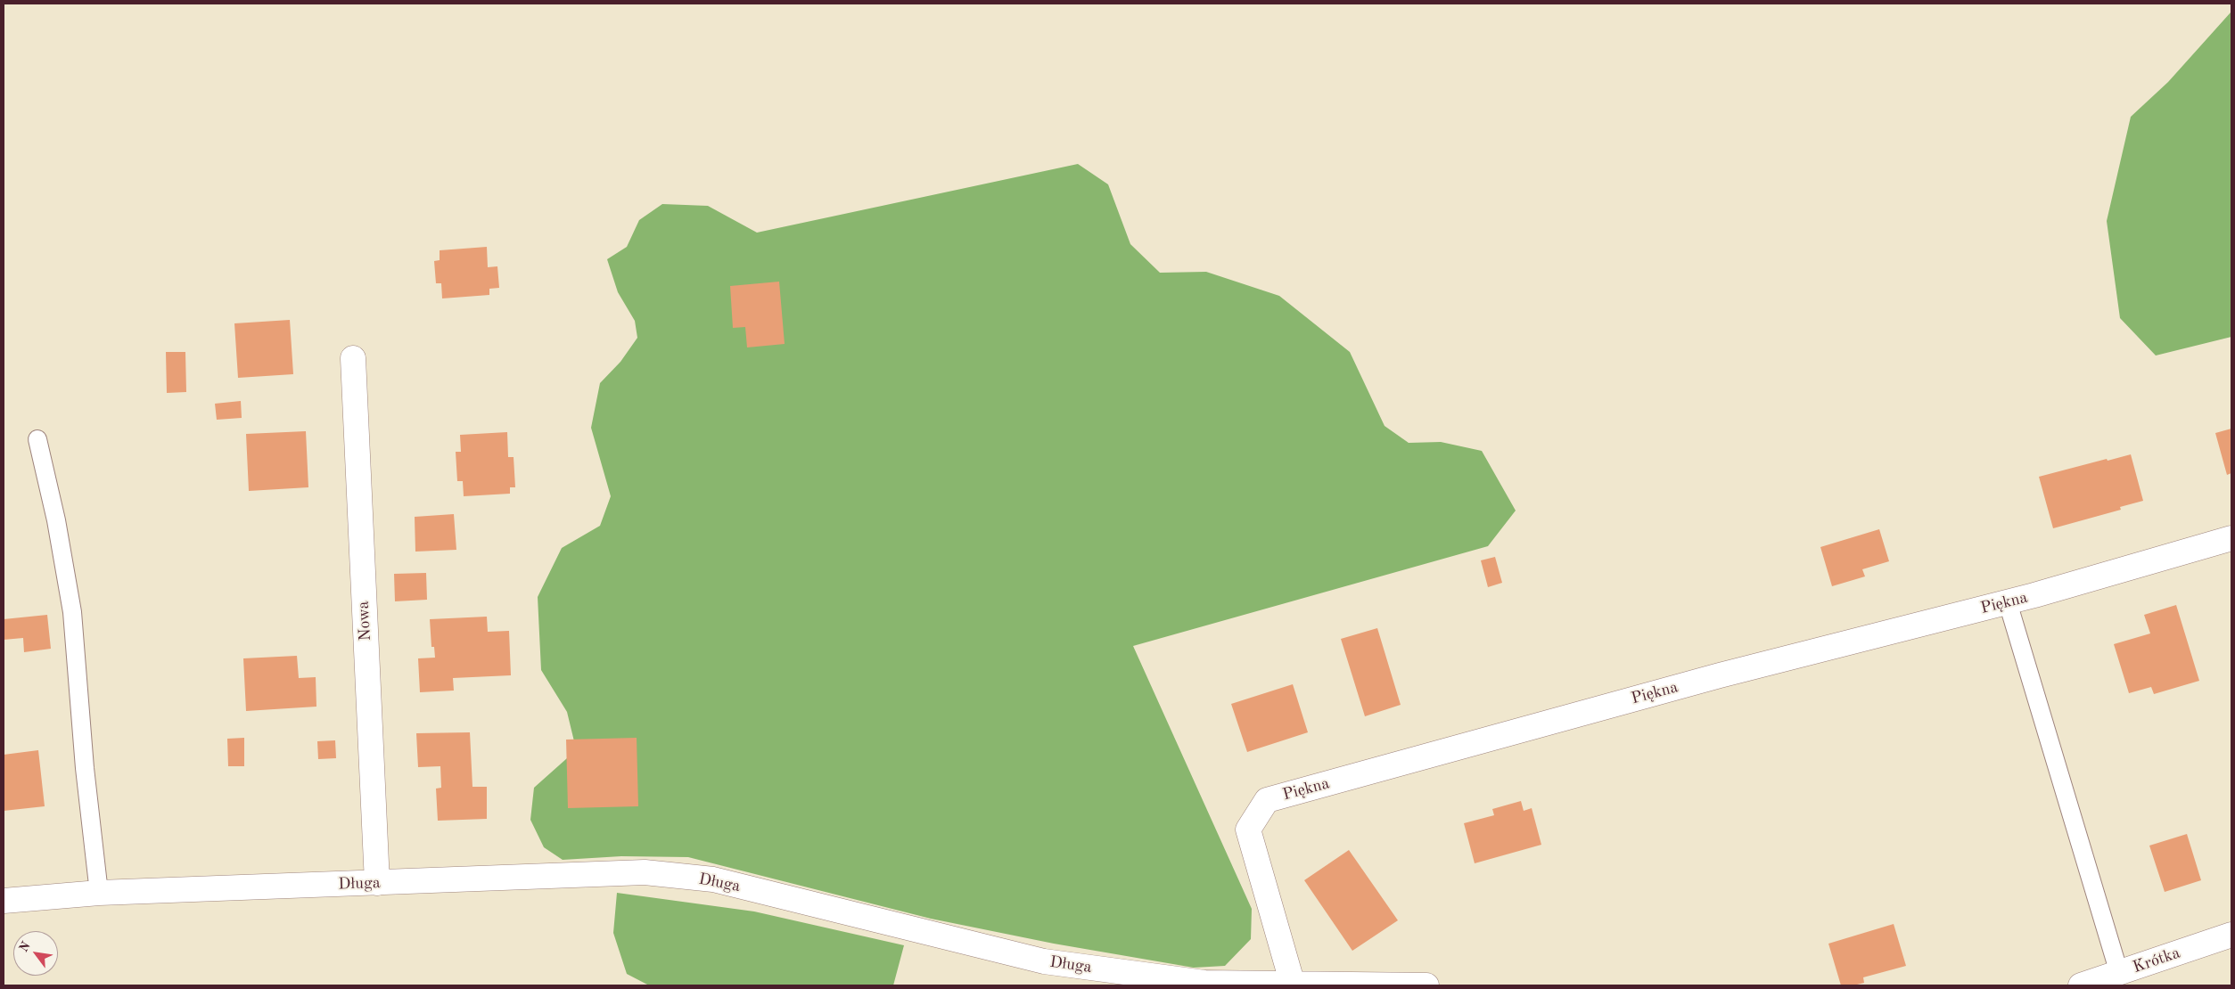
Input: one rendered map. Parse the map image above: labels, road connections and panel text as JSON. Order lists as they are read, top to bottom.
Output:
{
  "streets": {
    "street": [
      "Piękna",
      "Nowa",
      "Długa",
      "Krótka"
    ]
  },
  "crossings": [
    ["Piękna", "Długa"],
    ["Nowa", "Długa"]
  ],
  "north": "top left"
}
